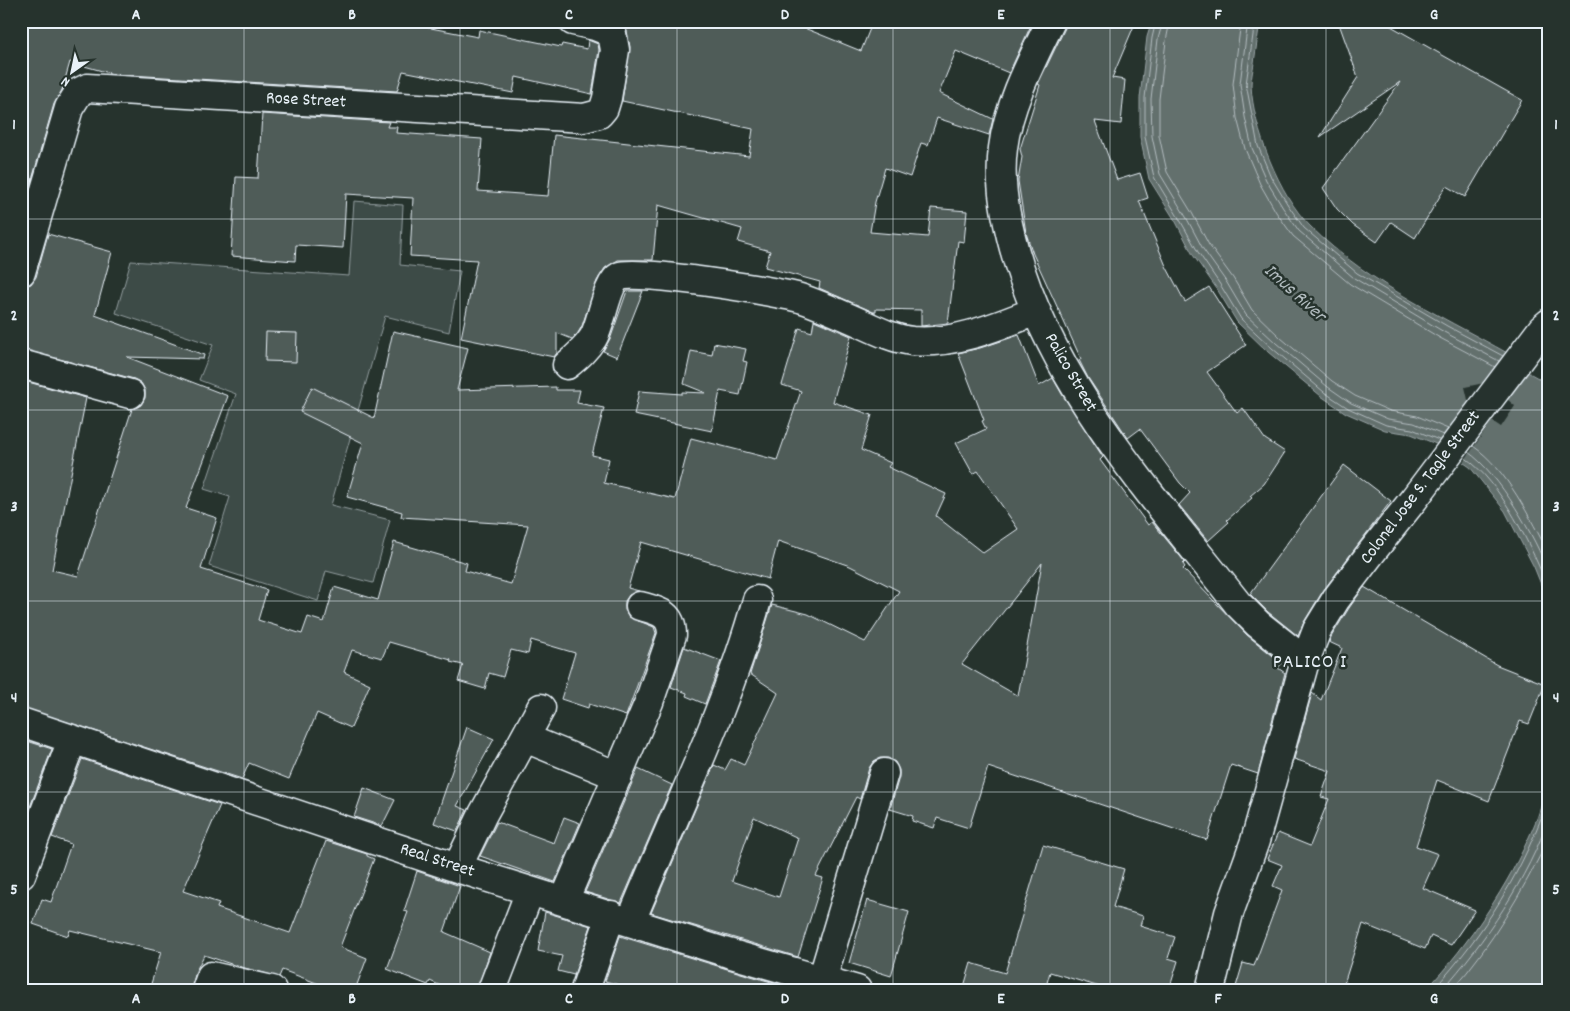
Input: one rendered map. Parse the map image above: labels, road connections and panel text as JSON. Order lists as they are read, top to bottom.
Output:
{
  "streets": {
    "street": [
      "Rose Street",
      "Palico Street",
      "Colonel Jose S. Tagle Street",
      "Real Street"
    ]
  },
  "crossings": [
    ["Palico Street", "Colonel Jose S. Tagle Street"]
  ],
  "districts": ["PALICO I"],
  "water": ["Imus River"],
  "north": "bottom left",
  "grid": {
    "columns": [
      "A",
      "B",
      "C",
      "D",
      "E",
      "F",
      "G"
    ],
    "rows": [
      "1",
      "2",
      "3",
      "4",
      "5"
    ]
  }
}
